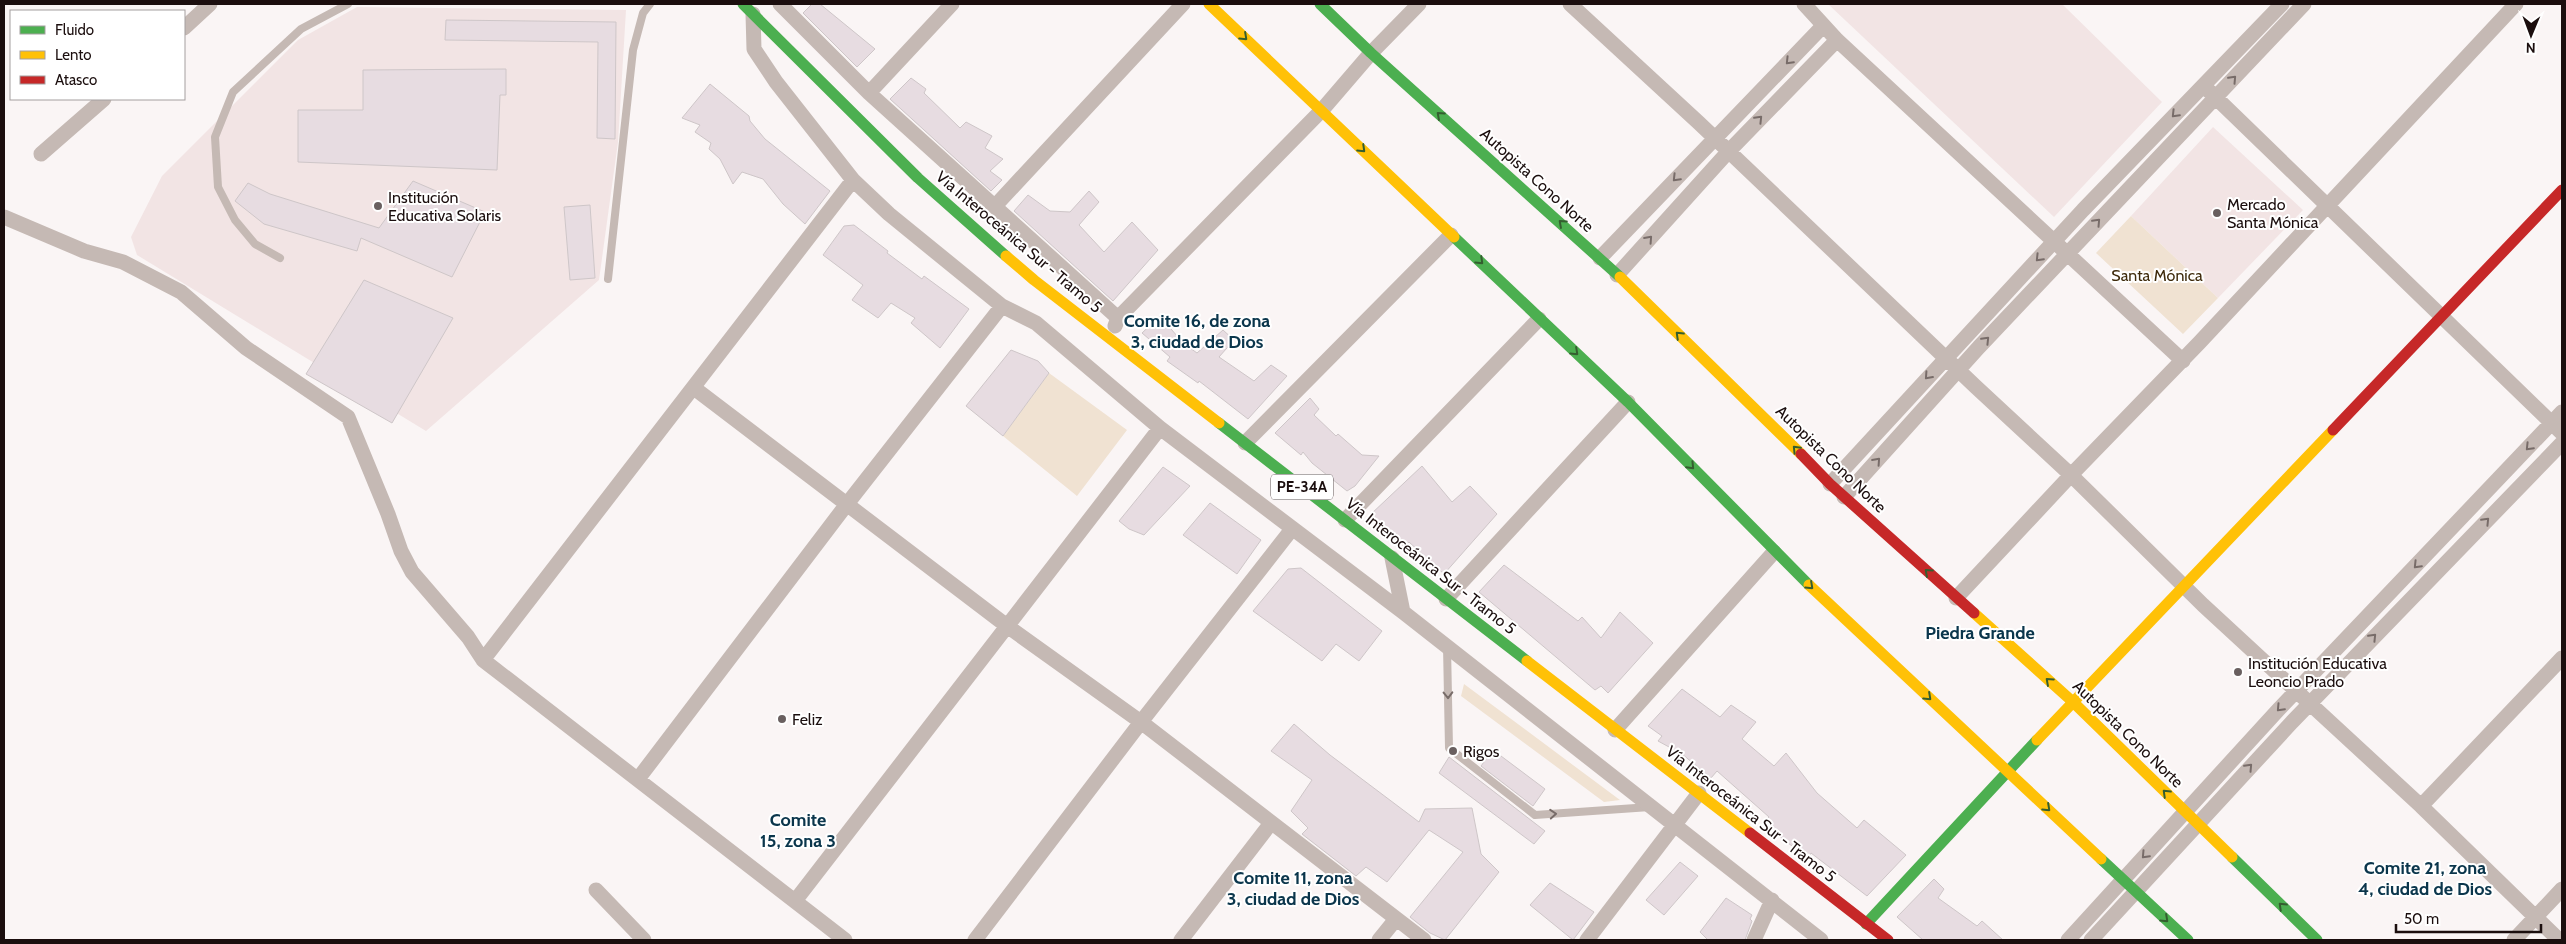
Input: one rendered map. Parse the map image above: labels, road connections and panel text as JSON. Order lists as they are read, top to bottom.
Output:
{
  "streets": {
    "main road": ["Autopista Cono Norte", "Vía Interoceánica Sur - Tramo 5", "PE-34A"]
  },
  "districts": [
    "Comite 16, de zona 3, ciudad de Dios",
    "Piedra Grande",
    "Comite 15, zona 3",
    "Comite 21, zona 4, ciudad de Dios",
    "Comite 11, zona 3, ciudad de Dios"
  ],
  "parks": ["Santa Mónica"],
  "places": [
    "Institución Educativa Solaris",
    "Mercado Santa Mónica",
    "Institución Educativa Leoncio Prado",
    "Feliz",
    "Rigos"
  ],
  "legend": ["Fluido", "Lento", "Atasco"],
  "scale_bar": "50 m",
  "north": "bottom"
}
